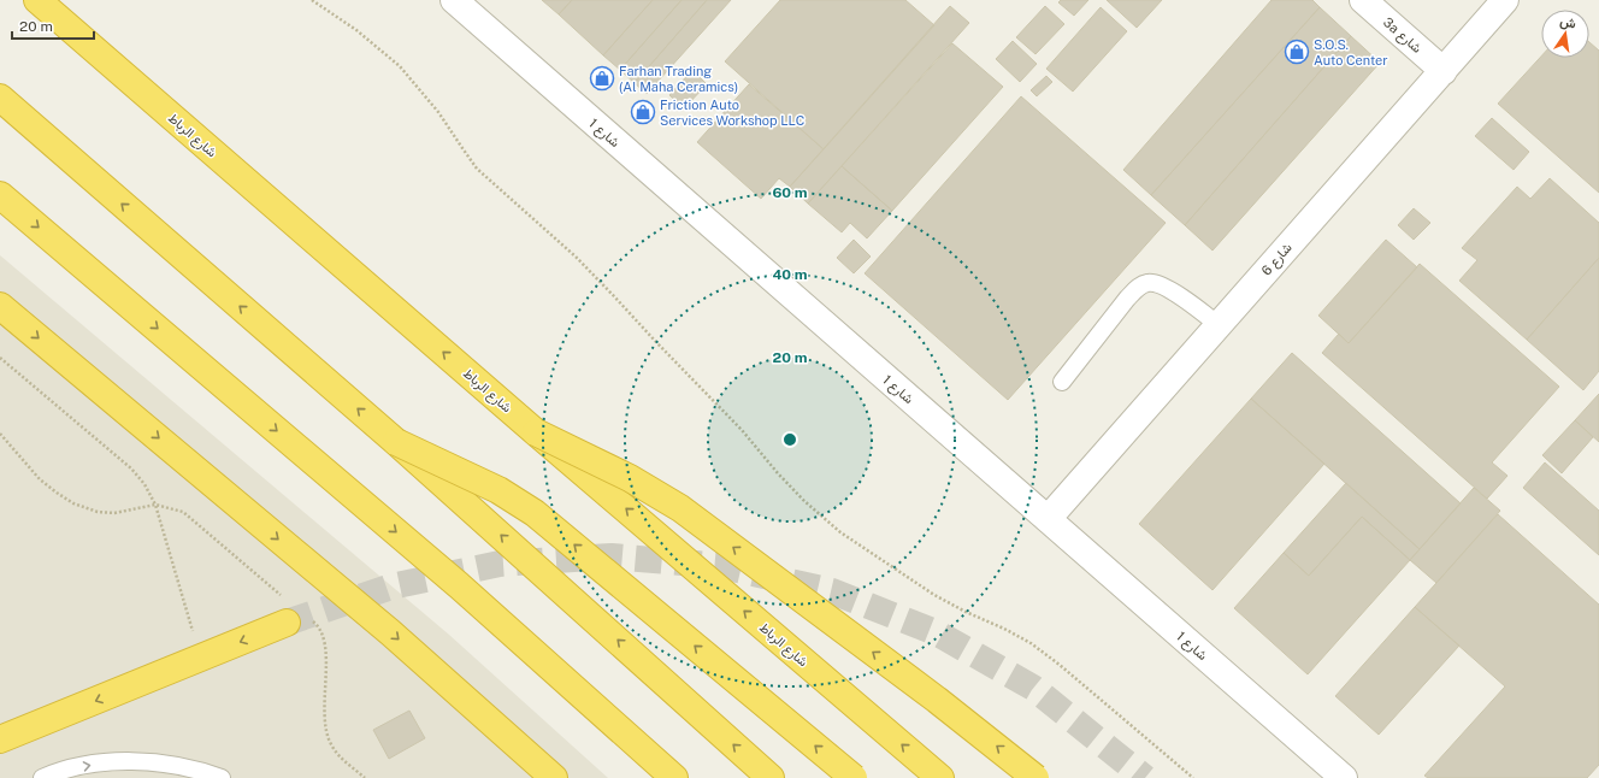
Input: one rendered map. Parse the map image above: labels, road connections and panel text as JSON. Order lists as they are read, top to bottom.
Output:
{
  "streets": {
    "highway": ["شارع الرباط"],
    "street": ["3a شارع", "شارع 1", "شارع 6"]
  },
  "crossings": [
    ["3a شارع", "شارع 6"],
    ["شارع 1", "شارع 6"]
  ],
  "places": {
    "shop": ["S.O.S. Auto Center", "Farhan Trading (Al Maha Ceramics)", "Friction Auto Services Workshop LLC"]
  },
  "scale_bar": "20 m",
  "north": "top",
  "rings": ["60 m", "40 m", "20 m"]
}
